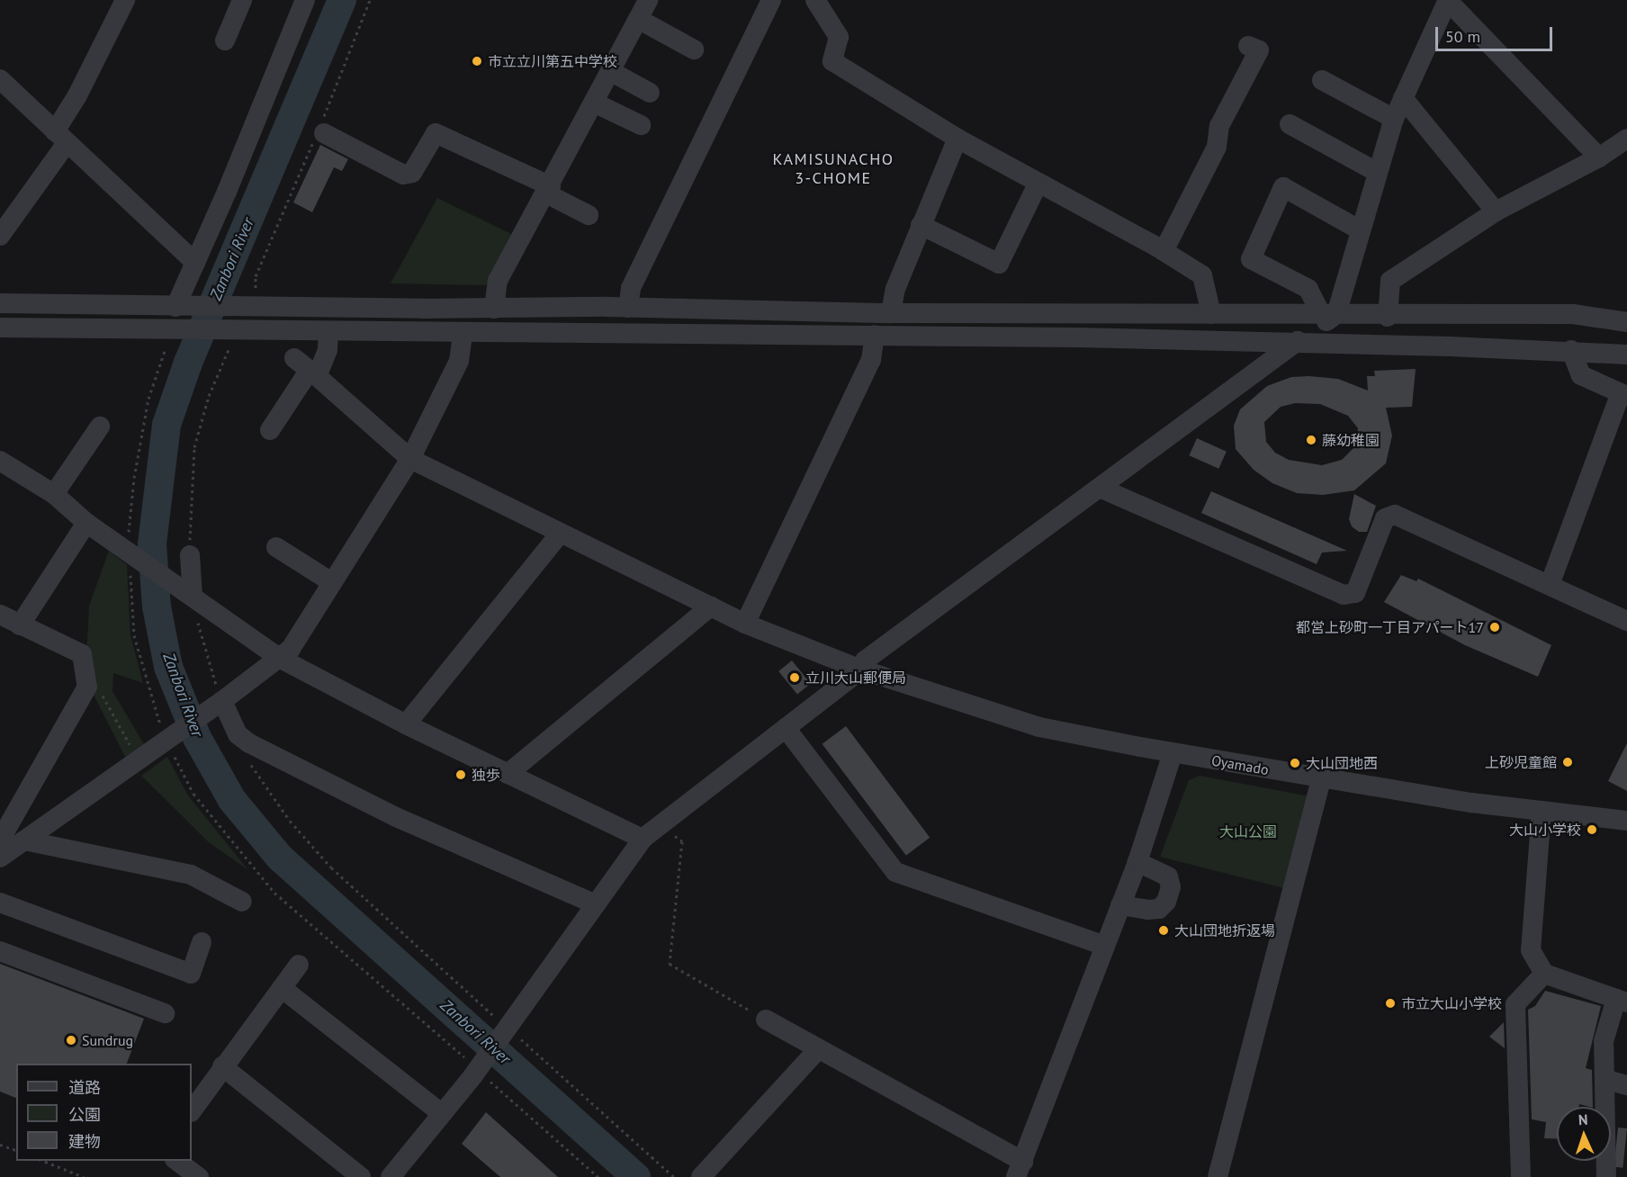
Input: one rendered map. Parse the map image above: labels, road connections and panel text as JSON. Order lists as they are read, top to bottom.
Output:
{
  "streets": {
    "street": ["Oyamado"]
  },
  "districts": ["KAMISUNACHO 3-CHOME"],
  "water": ["Zanbori River"],
  "parks": ["大山公園"],
  "places": [
    "市立立川第五中学校",
    "藤幼稚園",
    "都営上砂町一丁目アパート17",
    "立川大山郵便局",
    "上砂児童館",
    "大山団地西",
    "独歩",
    "大山小学校",
    "大山団地折返場",
    "市立大山小学校",
    "Sundrug"
  ],
  "legend": ["道路", "公園", "建物"],
  "scale_bar": "50 m",
  "north": "top"
}
